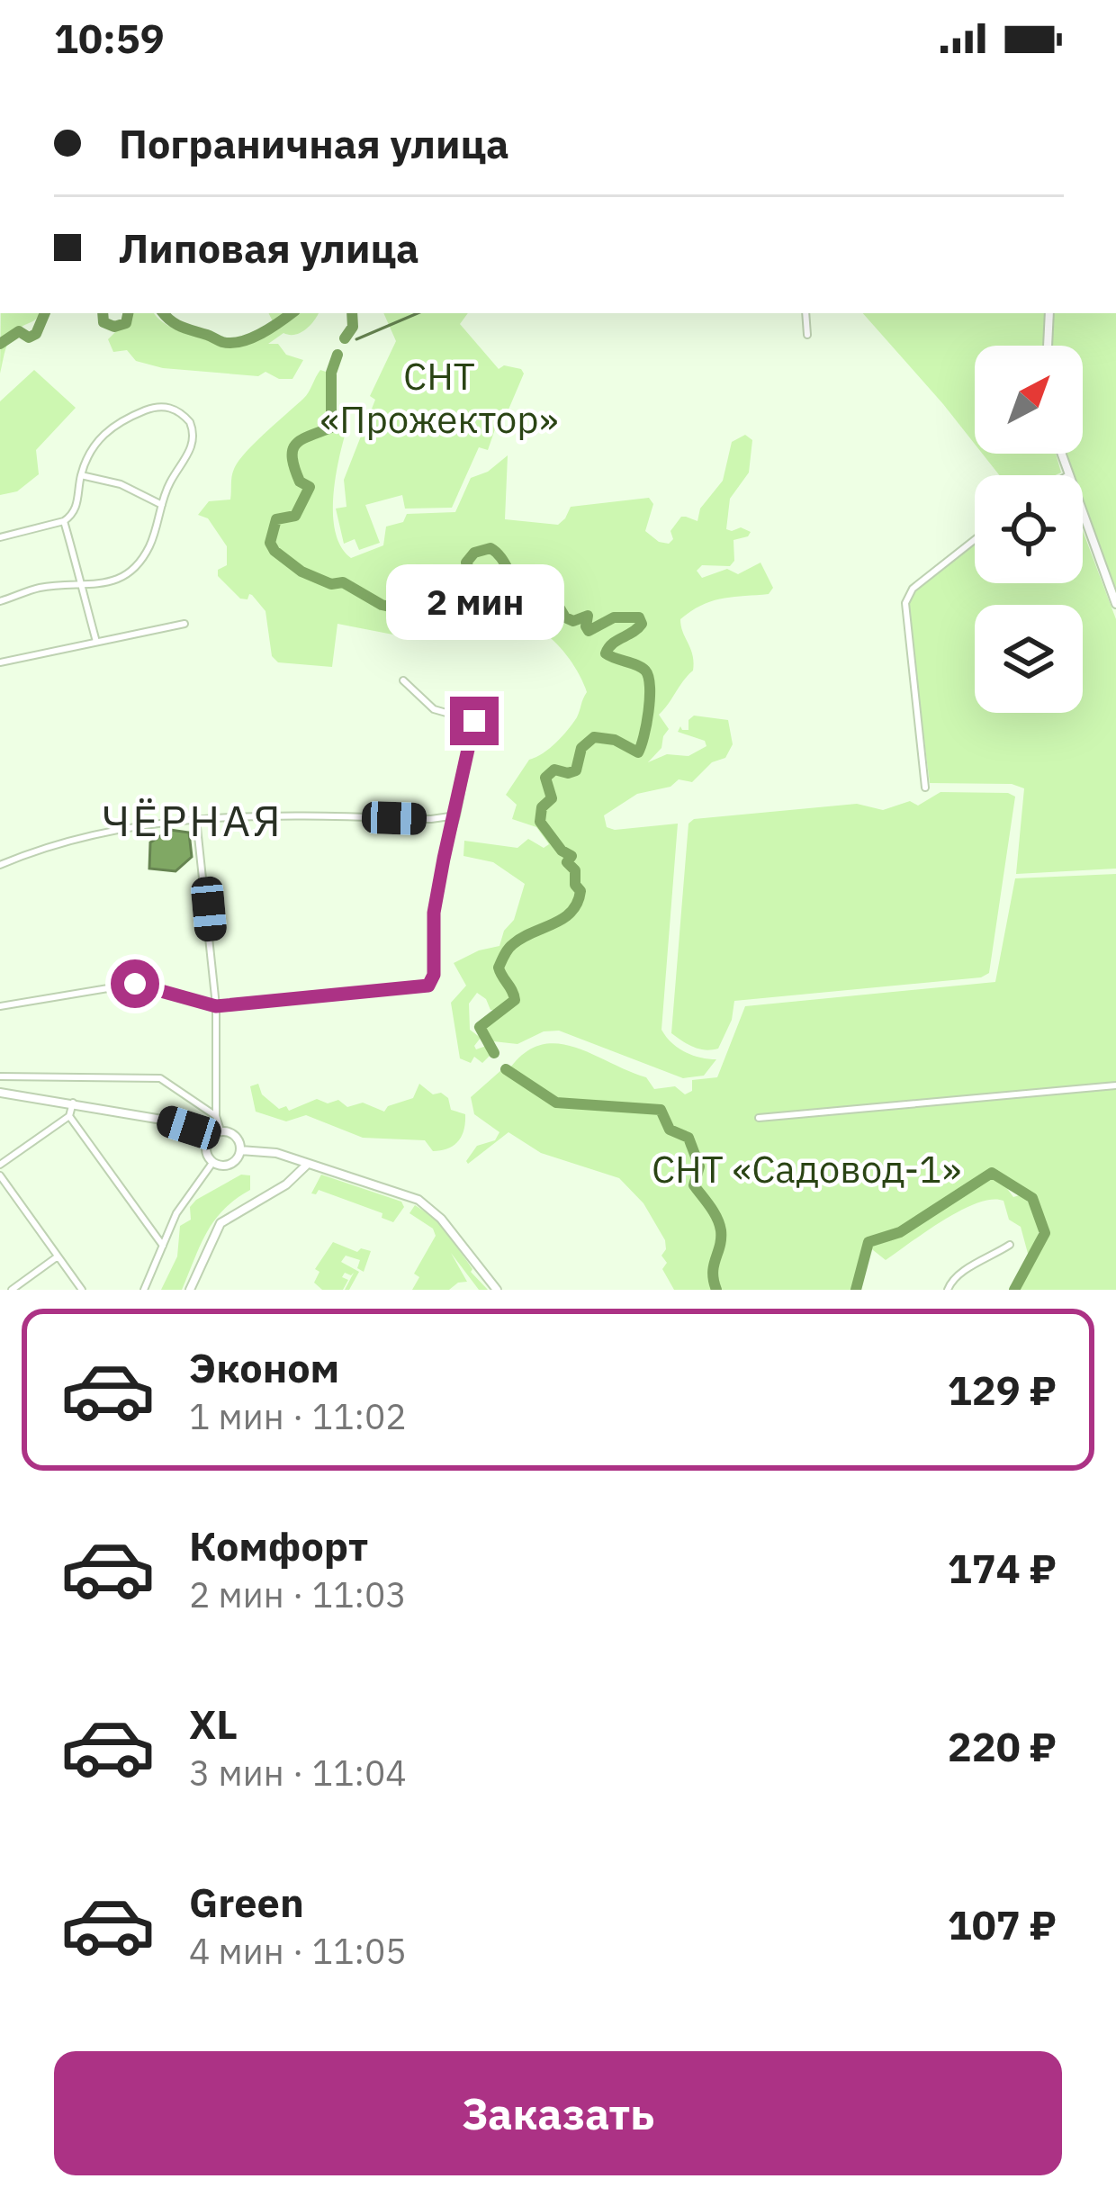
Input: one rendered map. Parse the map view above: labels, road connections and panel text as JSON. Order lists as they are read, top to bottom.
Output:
{
  "districts": ["ЧЁРНАЯ"],
  "parks": ["СНТ «Прожектор»", "СНТ «Садовод-1»"],
  "north": "top right",
  "page": {
    "status": "10:59",
    "banner": ["Пограничная улица", "Липовая улица"],
    "bubble": "2 мин",
    "list": [
      {
        "name": "Эконом",
        "note": "1 мин · 11:02",
        "value": "129 ₽"
      },
      {
        "name": "Комфорт",
        "note": "2 мин · 11:03",
        "value": "174 ₽"
      },
      {
        "name": "XL",
        "note": "3 мин · 11:04",
        "value": "220 ₽"
      },
      {
        "name": "Green",
        "note": "4 мин · 11:05",
        "value": "107 ₽"
      }
    ],
    "buttons": "Заказать"
  }
}
